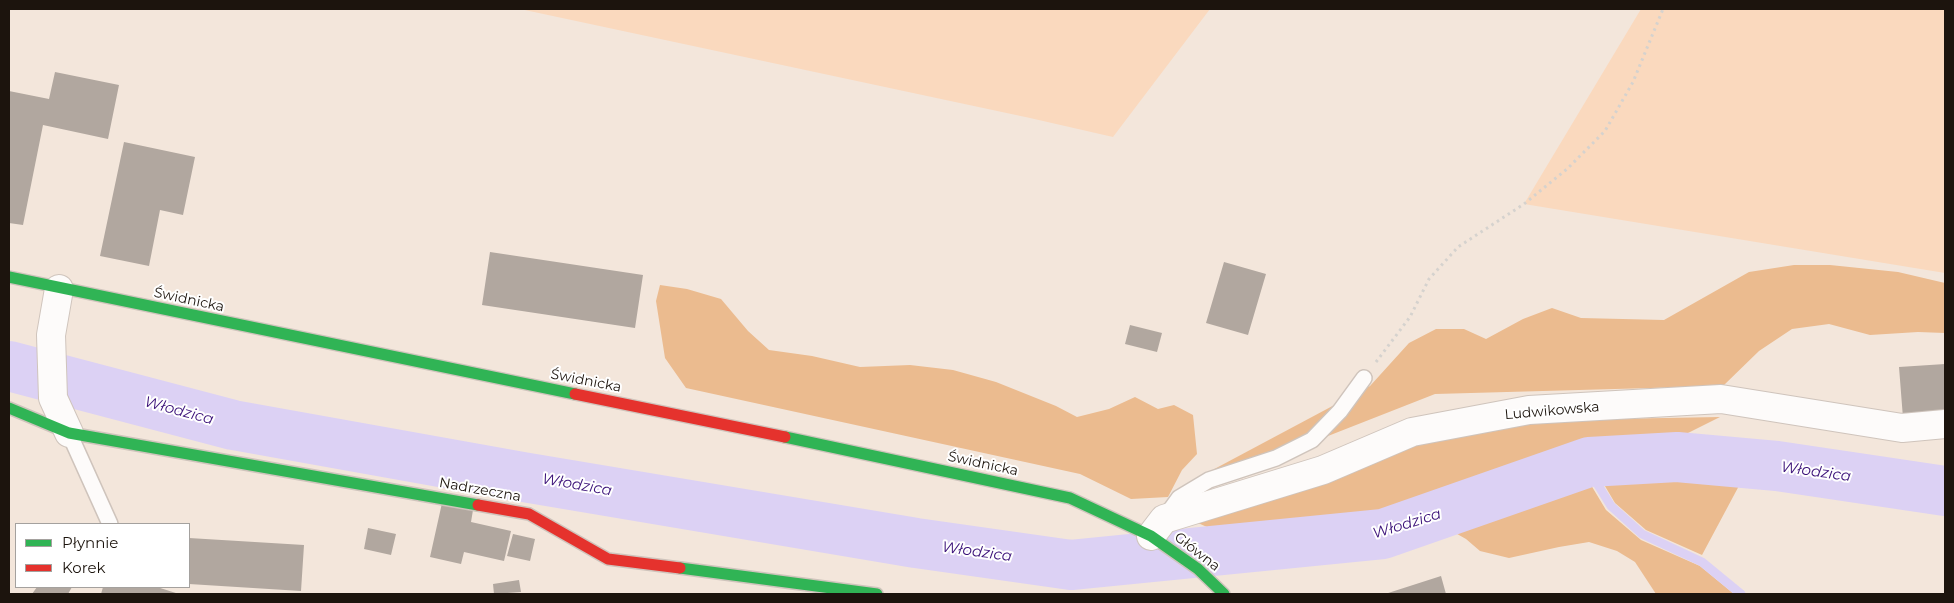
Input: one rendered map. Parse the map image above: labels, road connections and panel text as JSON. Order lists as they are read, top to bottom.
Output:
{
  "streets": {
    "street": [
      "Świdnicka",
      "Ludwikowska",
      "Nadrzeczna",
      "Główna"
    ]
  },
  "crossings": [
    ["Świdnicka", "Ludwikowska"],
    ["Świdnicka", "Główna"],
    ["Ludwikowska", "Główna"]
  ],
  "water": ["Włodzica"],
  "legend": ["Płynnie", "Korek"]
}
